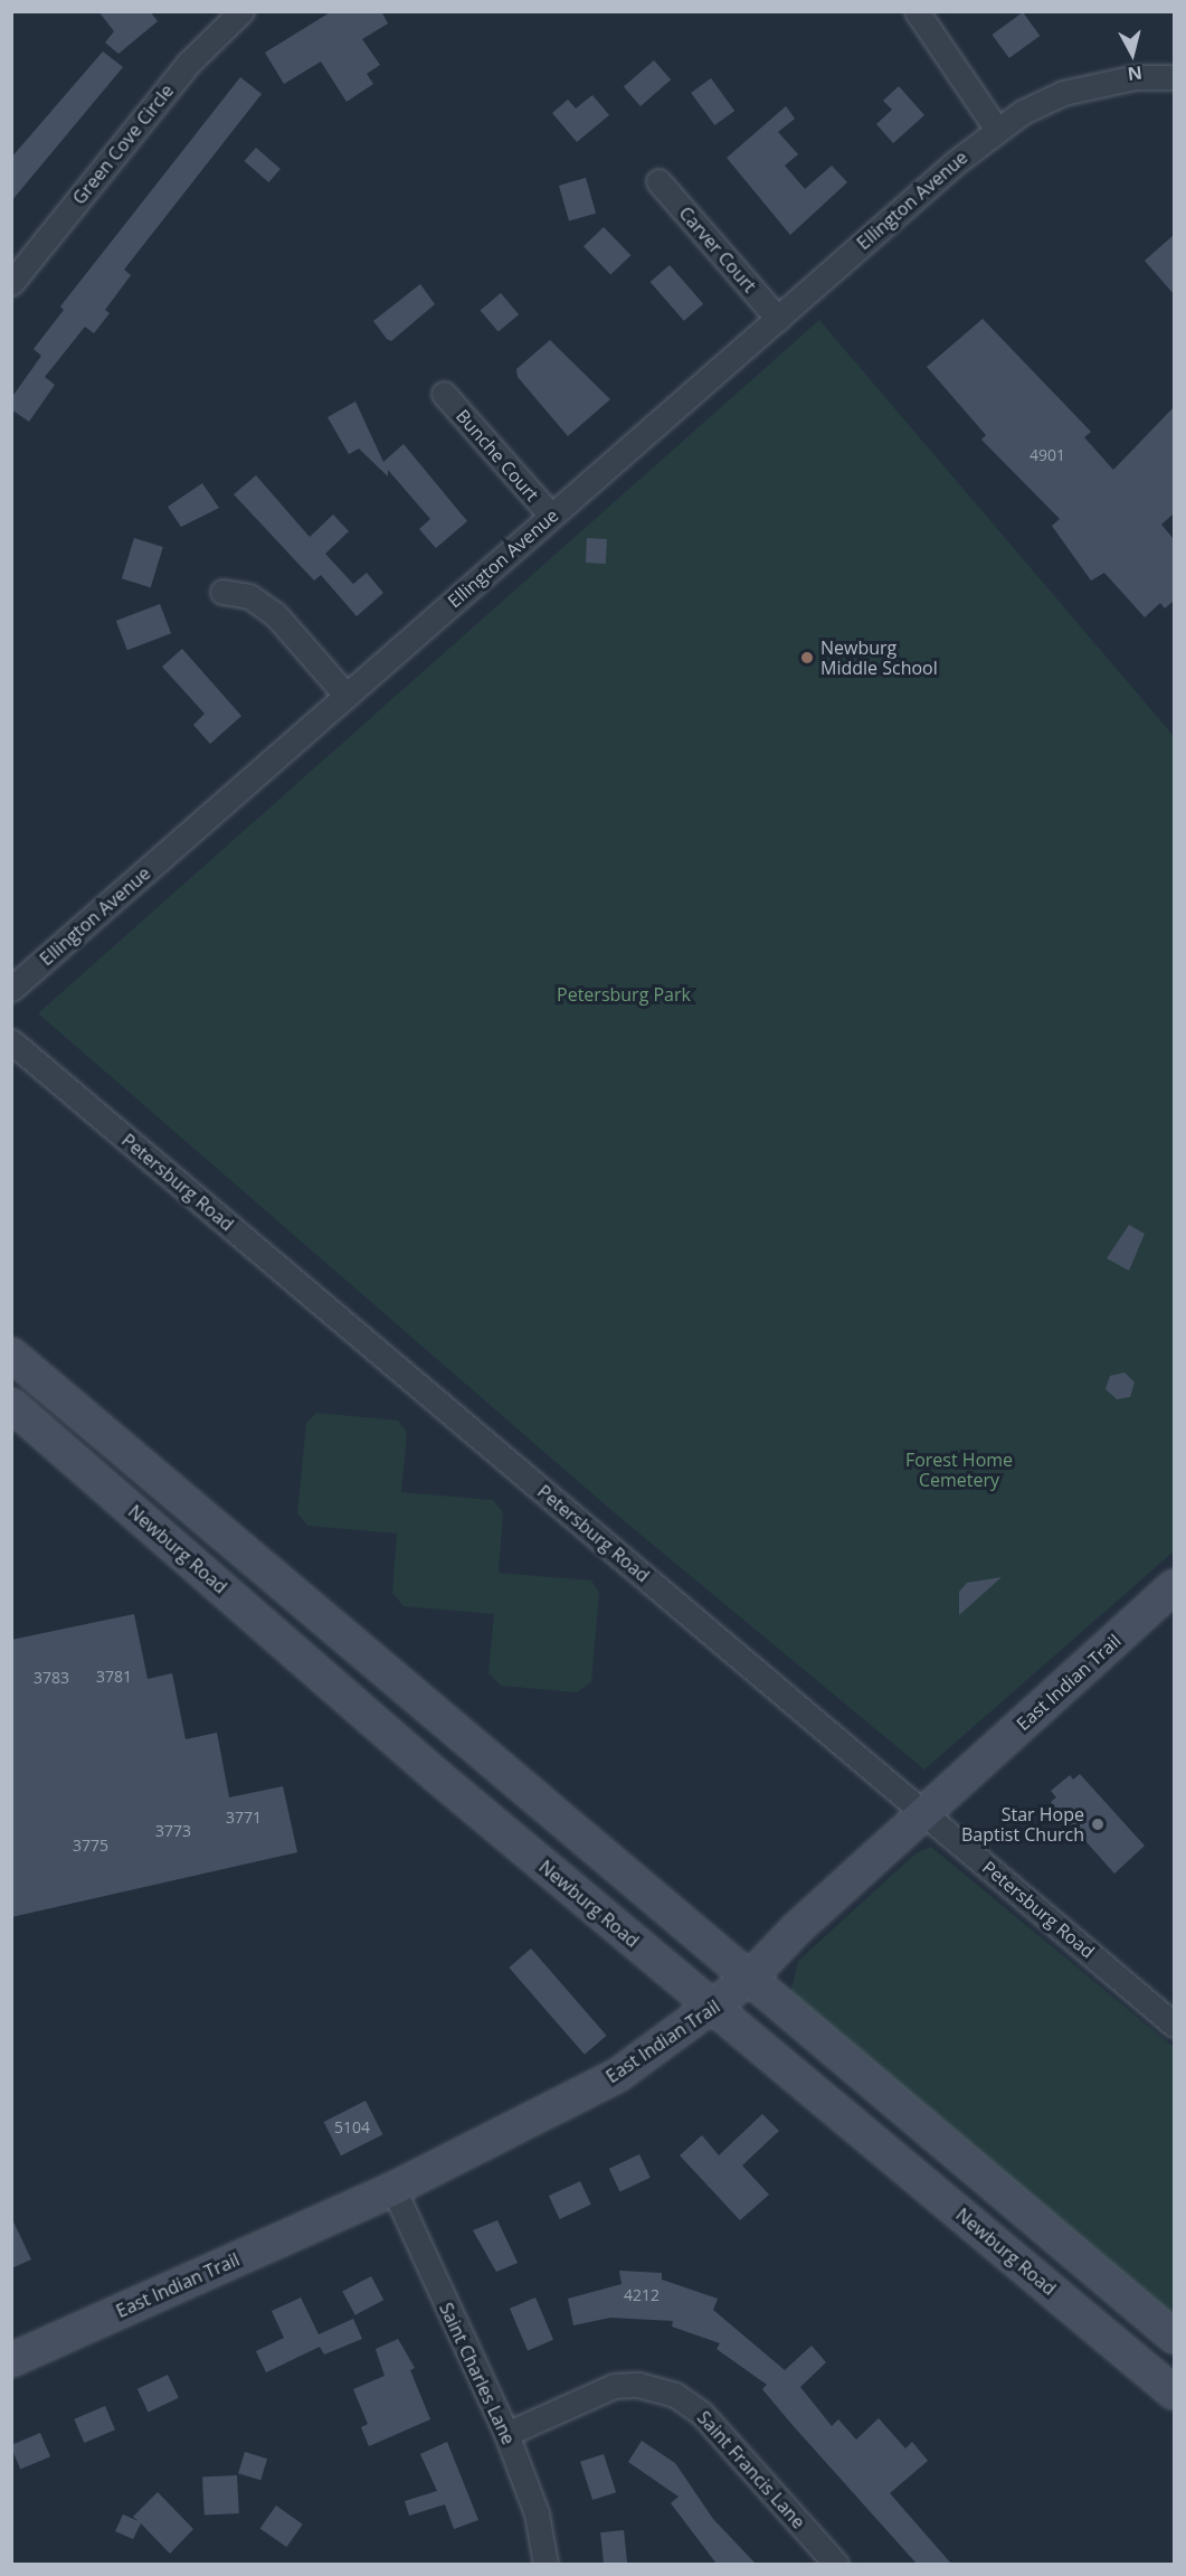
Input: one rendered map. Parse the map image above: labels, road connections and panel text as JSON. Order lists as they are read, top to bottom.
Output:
{
  "streets": {
    "main road": ["Newburg Road", "East Indian Trail"],
    "street": [
      "Green Cove Circle",
      "Ellington Avenue",
      "Carver Court",
      "Bunche Court",
      "Petersburg Road",
      "Saint Charles Lane",
      "Saint Francis Lane"
    ]
  },
  "crossings": [
    ["Ellington Avenue", "Carver Court"],
    ["Ellington Avenue", "Bunche Court"],
    ["Petersburg Road", "East Indian Trail"],
    ["Newburg Road", "East Indian Trail"],
    ["East Indian Trail", "Saint Charles Lane"],
    ["Saint Charles Lane", "Saint Francis Lane"]
  ],
  "parks": ["Petersburg Park", "Forest Home Cemetery"],
  "places": ["Newburg Middle School", "Star Hope Baptist Church"],
  "house_numbers": [
    "4901",
    "3781",
    "3783",
    "3771",
    "3773",
    "3775",
    "5104",
    "4212"
  ],
  "north": "bottom"
}
